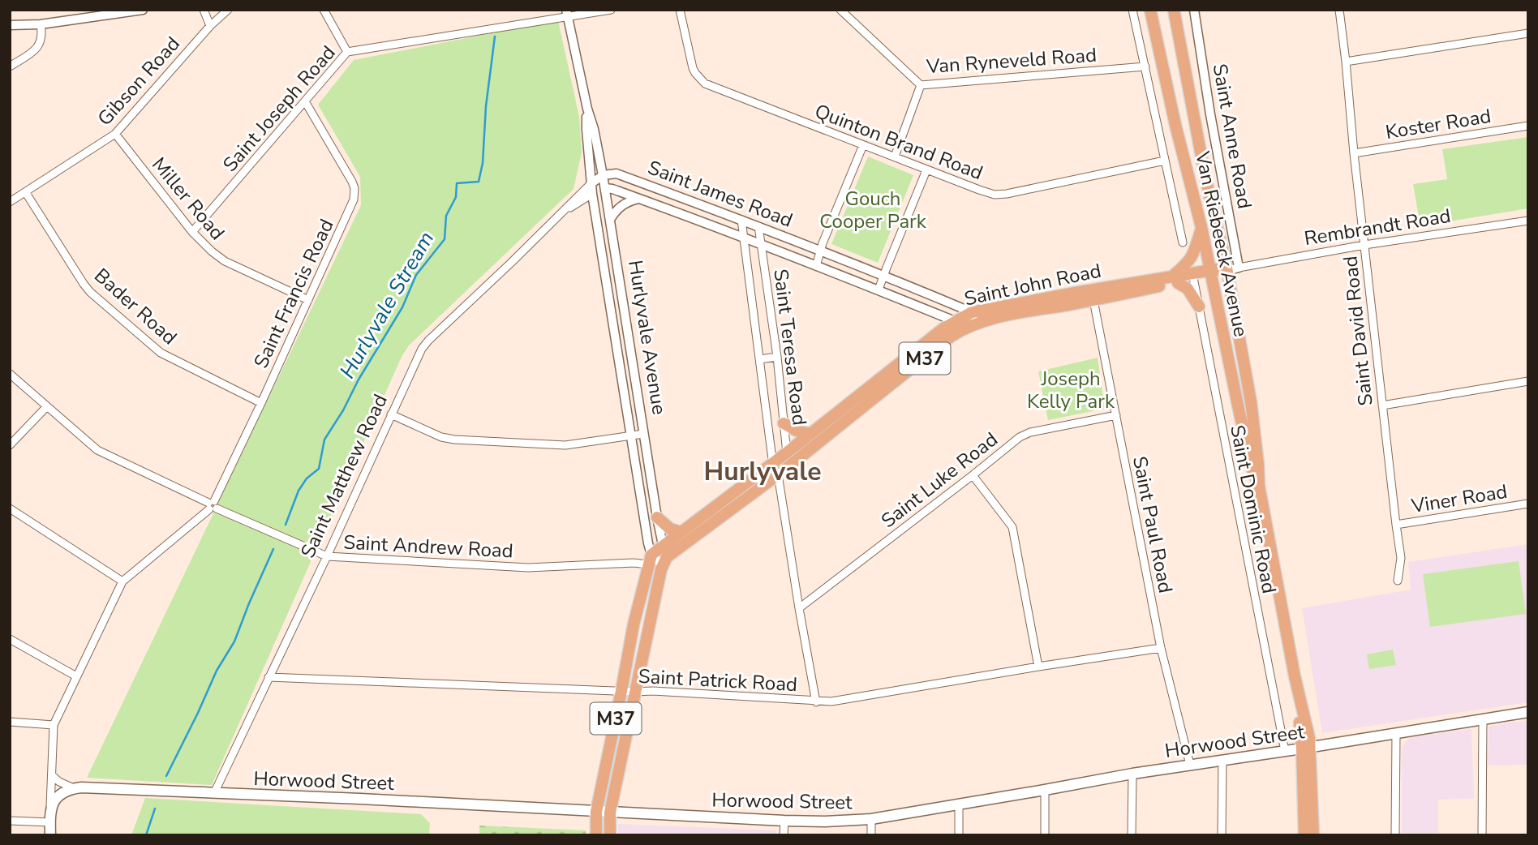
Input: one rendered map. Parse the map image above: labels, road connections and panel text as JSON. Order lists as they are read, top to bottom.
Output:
{
  "streets": {
    "main road": [
      "Van Riebeeck Avenue",
      "Saint John Road",
      "Hurlyvale Avenue",
      "M37",
      "Horwood Street"
    ],
    "street": [
      "Van Ryneveld Road",
      "Gibson Road",
      "Saint Joseph Road",
      "Koster Road",
      "Saint Anne Road",
      "Quinton Brand Road",
      "Saint James Road",
      "Miller Road",
      "Rembrandt Road",
      "Saint Francis Road",
      "Bader Road",
      "Saint David Road",
      "Saint Teresa Road",
      "Saint Matthew Road",
      "Saint Luke Road",
      "Viner Road",
      "Saint Dominic Road",
      "Saint Paul Road",
      "Saint Andrew Road",
      "Saint Patrick Road"
    ]
  },
  "crossings": [
    ["Gibson Road", "Miller Road"],
    ["Gibson Road", "Bader Road"],
    ["Saint Joseph Road", "Miller Road"],
    ["Saint Joseph Road", "Saint Francis Road"],
    ["Saint Joseph Road", "Hurlyvale Avenue"],
    ["Koster Road", "Saint David Road"],
    ["Saint Anne Road", "Rembrandt Road"],
    ["Saint Anne Road", "Van Riebeeck Avenue"],
    ["Saint Anne Road", "Saint John Road"],
    ["Saint James Road", "Saint John Road"],
    ["Saint James Road", "Hurlyvale Avenue"],
    ["Saint James Road", "Saint Teresa Road"],
    ["Saint James Road", "Saint Matthew Road"],
    ["Miller Road", "Saint Francis Road"],
    ["Rembrandt Road", "Van Riebeeck Avenue"],
    ["Rembrandt Road", "Saint John Road"],
    ["Rembrandt Road", "Saint David Road"],
    ["Van Riebeeck Avenue", "Saint John Road"],
    ["Van Riebeeck Avenue", "Horwood Street"],
    ["Saint John Road", "Hurlyvale Avenue"],
    ["Saint John Road", "Saint Teresa Road"],
    ["Saint John Road", "M37"],
    ["Saint John Road", "Saint Dominic Road"],
    ["Saint John Road", "Saint Paul Road"],
    ["Saint John Road", "Saint Andrew Road"],
    ["Saint Francis Road", "Bader Road"],
    ["Saint Francis Road", "Saint Andrew Road"],
    ["Saint David Road", "Viner Road"],
    ["Hurlyvale Avenue", "M37"],
    ["Hurlyvale Avenue", "Saint Matthew Road"],
    ["Hurlyvale Avenue", "Saint Andrew Road"],
    ["Hurlyvale Avenue", "Saint Patrick Road"],
    ["Hurlyvale Avenue", "Horwood Street"],
    ["Saint Teresa Road", "Saint Luke Road"],
    ["Saint Teresa Road", "Saint Patrick Road"],
    ["M37", "Saint Patrick Road"],
    ["M37", "Horwood Street"],
    ["Saint Matthew Road", "Saint Andrew Road"],
    ["Saint Matthew Road", "Saint Patrick Road"],
    ["Saint Matthew Road", "Horwood Street"],
    ["Saint Luke Road", "Saint Paul Road"],
    ["Saint Dominic Road", "Horwood Street"],
    ["Saint Paul Road", "Saint Patrick Road"],
    ["Saint Paul Road", "Horwood Street"]
  ],
  "districts": ["Hurlyvale"],
  "water": ["Hurlyvale Stream"],
  "parks": ["Gouch Cooper Park", "Joseph Kelly Park"]
}
